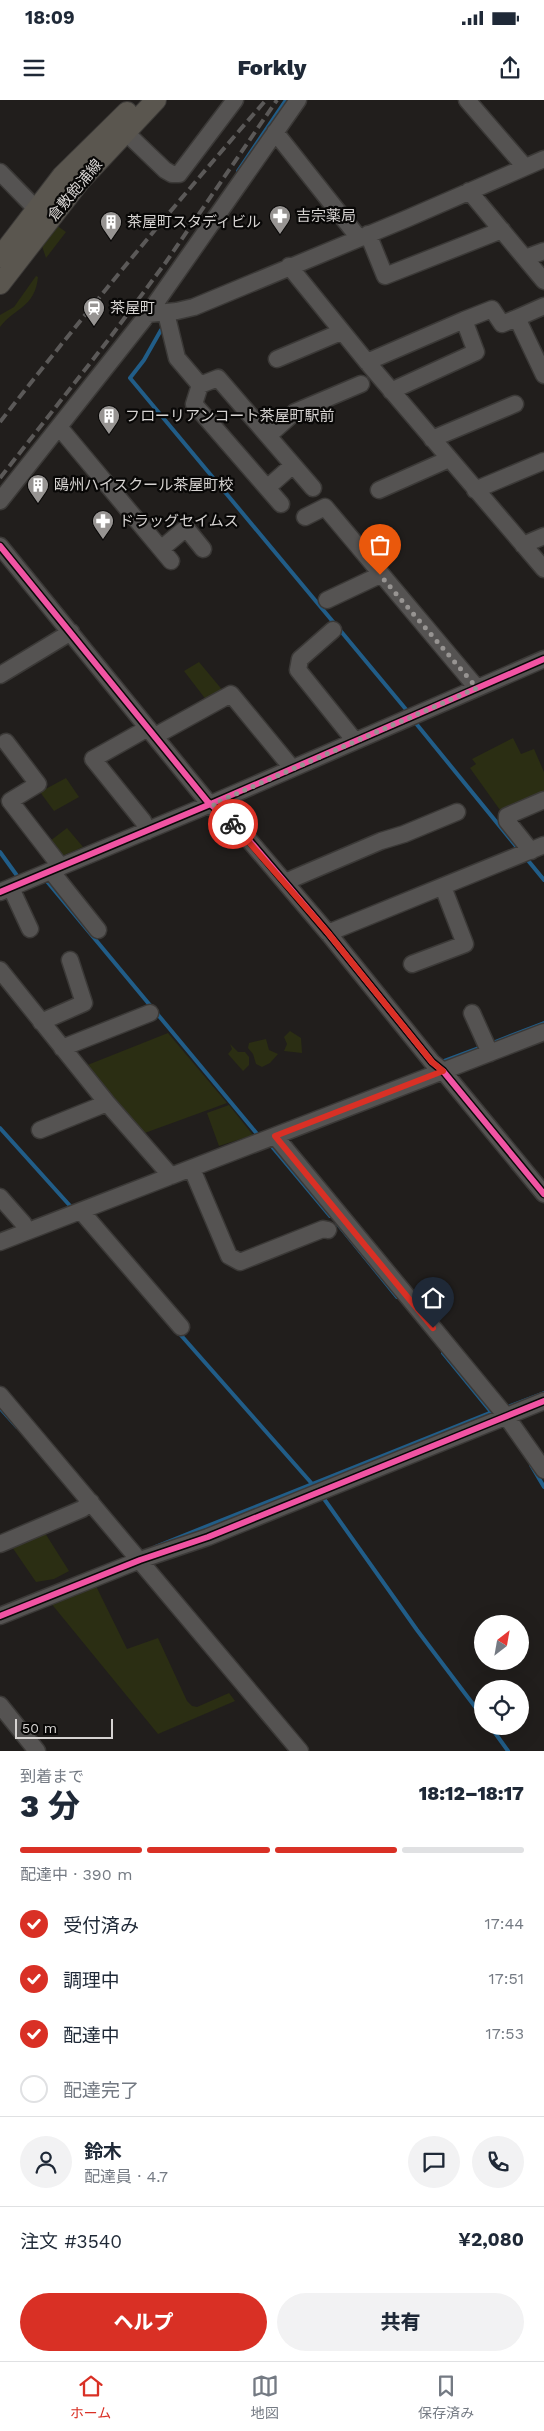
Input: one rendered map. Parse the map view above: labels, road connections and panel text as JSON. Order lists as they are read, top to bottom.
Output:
{
  "streets": {
    "main road": ["倉敷飽浦線"]
  },
  "places": {
    "pharmacy": ["吉宗薬局", "ドラッグセイムス"],
    "building": ["茶屋町スタディビル", "フローリアンコート茶屋町駅前", "鴎州ハイスクール茶屋町校"],
    "station": ["茶屋町"]
  },
  "scale_bar": "50 m",
  "north": "top right",
  "page": {
    "status": "18:09",
    "header": "Forkly",
    "scale": "50 m",
    "heading": ["3 分", "到着まで", "18:12–18:17"],
    "panel": [
      "鈴木",
      "配達員 · 4.7",
      "注文 #3540",
      "¥2,080"
    ],
    "bar": "配達中 · 390 m",
    "list": [
      ["受付済み", "17:44"],
      ["調理中", "17:51"],
      ["配達中", "17:53"],
      "配達完了"
    ],
    "buttons": ["ヘルプ", "共有"],
    "tabs": ["ホーム", "地図", "保存済み"]
  }
}
